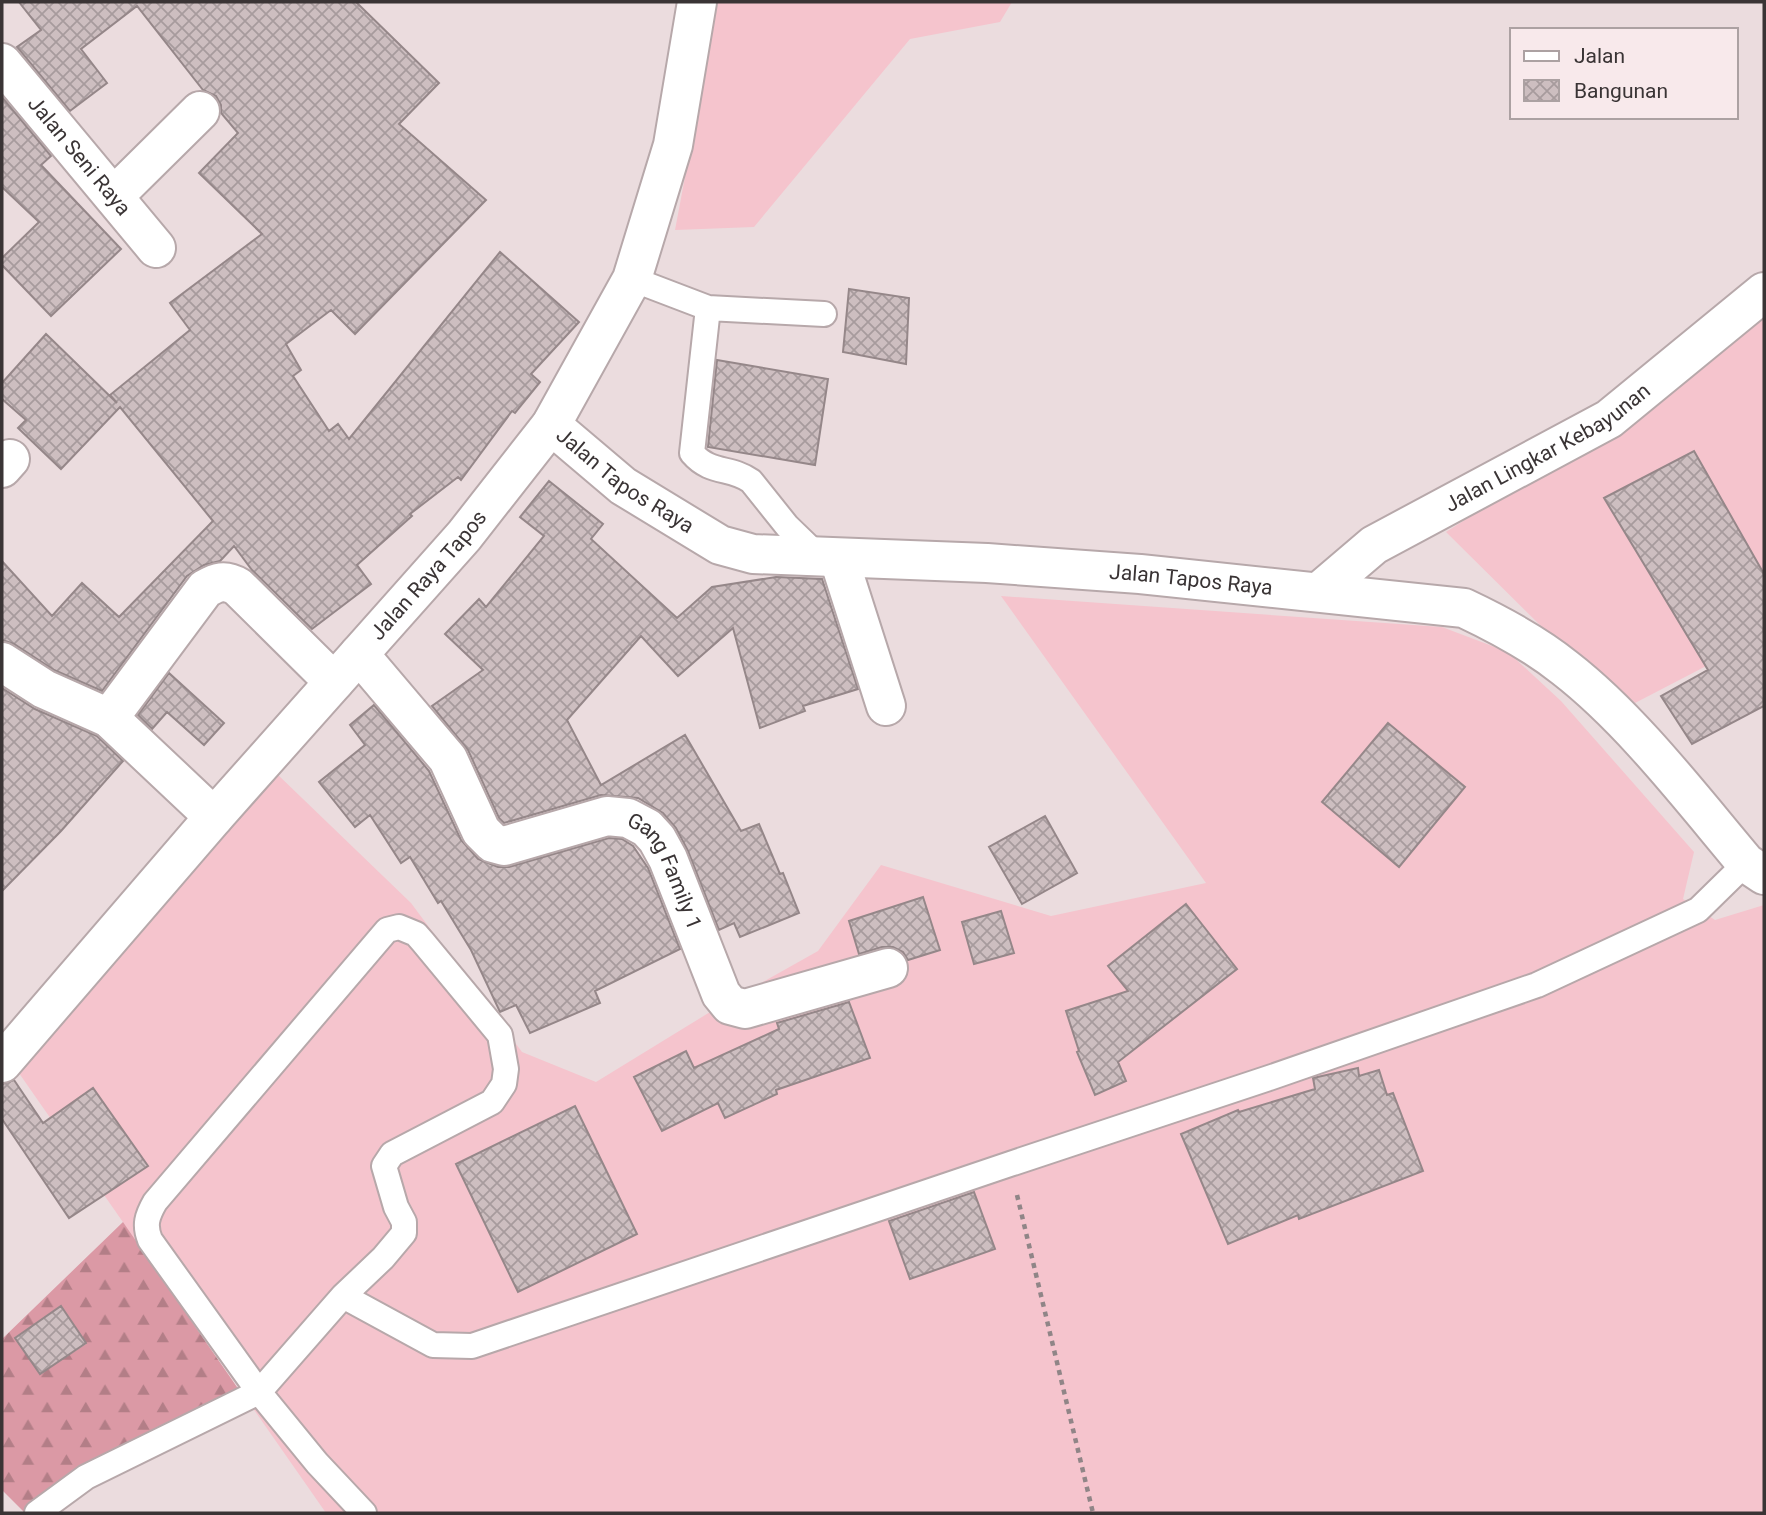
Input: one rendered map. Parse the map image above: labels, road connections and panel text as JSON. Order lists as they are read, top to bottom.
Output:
{
  "streets": {
    "street": [
      "Jalan Seni Raya",
      "Jalan Lingkar Kebayunan",
      "Jalan Tapos Raya",
      "Jalan Raya Tapos",
      "Gang Family 1"
    ]
  },
  "crossings": [
    ["Jalan Lingkar Kebayunan", "Jalan Tapos Raya"],
    ["Jalan Tapos Raya", "Jalan Raya Tapos"],
    ["Jalan Raya Tapos", "Gang Family 1"]
  ],
  "legend": ["Jalan", "Bangunan"]
}
